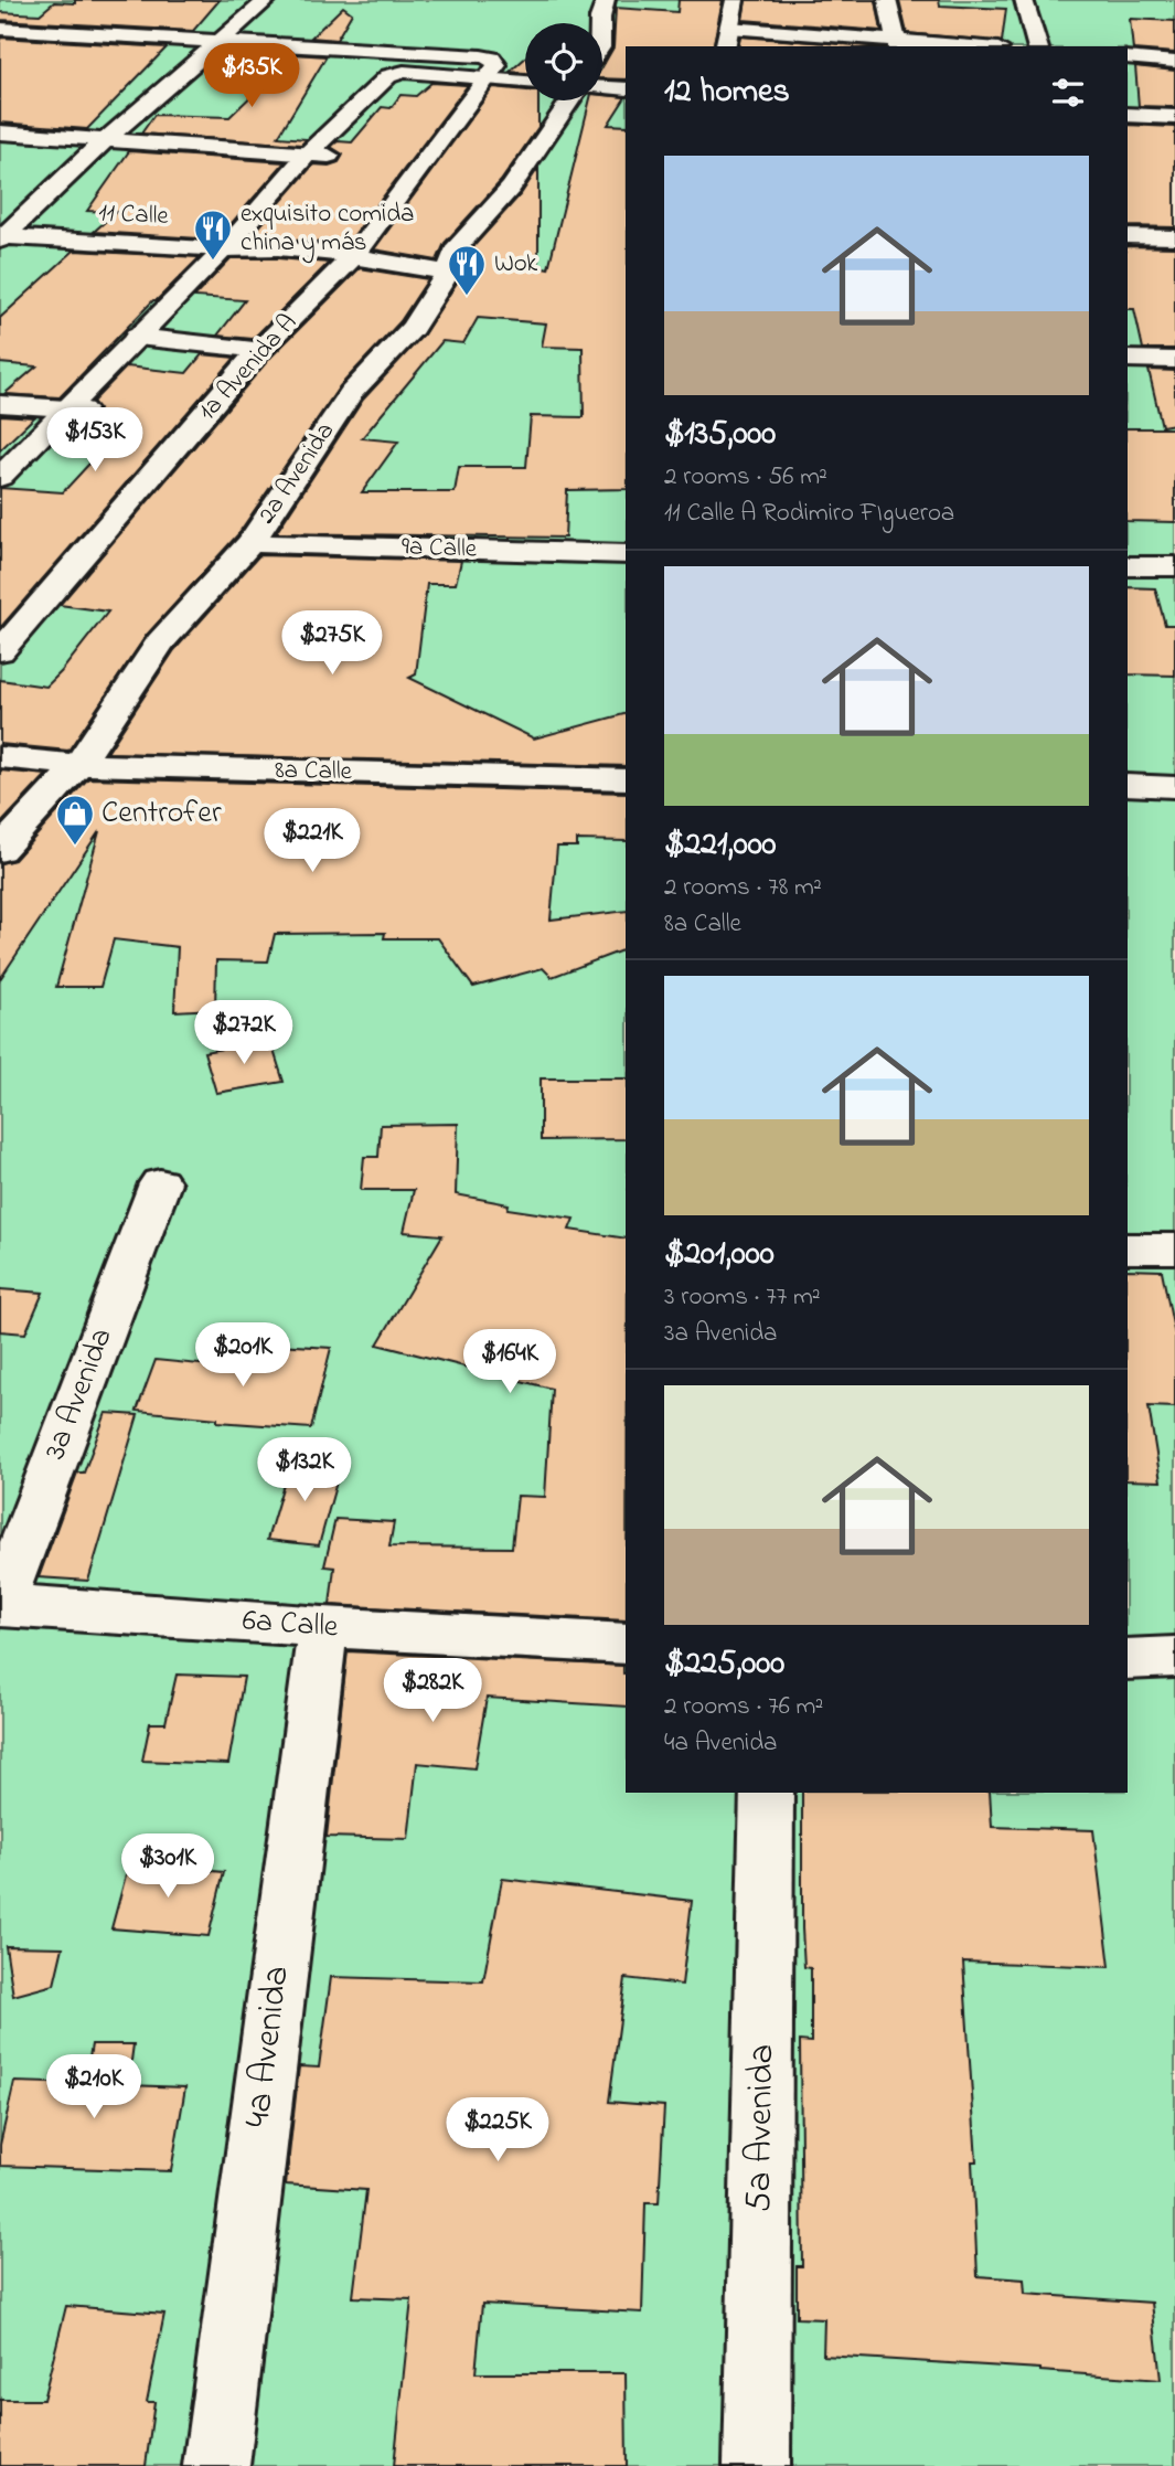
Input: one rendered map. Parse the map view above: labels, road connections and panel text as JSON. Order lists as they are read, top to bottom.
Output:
{
  "streets": {
    "street": [
      "11 Calle",
      "1a Avenida A",
      "2a Avenida",
      "9a Calle",
      "8a Calle",
      "3a Avenida",
      "6a Calle",
      "4a Avenida",
      "5a Avenida"
    ]
  },
  "crossings": [
    ["11 Calle", "1a Avenida A"],
    ["11 Calle", "2a Avenida"],
    ["2a Avenida", "9a Calle"],
    ["2a Avenida", "8a Calle"],
    ["3a Avenida", "6a Calle"],
    ["6a Calle", "4a Avenida"]
  ],
  "places": {
    "restaurant": ["exquisito comida china y más", "Wok"],
    "shop": ["Centrofer"]
  },
  "page": {
    "price": [
      "$135K",
      "$153K",
      "$275K",
      "$221K",
      "$272K",
      "$201K",
      "$164K",
      "$132K",
      "$282K",
      "$301K",
      "$210K",
      "$225K"
    ],
    "heading": "12 homes",
    "list": [
      {
        "name": "$135,000",
        "note": "2 rooms · 56 m² · 11 Calle A Rodimiro FIgueroa"
      },
      {
        "name": "$221,000",
        "note": "2 rooms · 78 m² · 8a Calle"
      },
      {
        "name": "$201,000",
        "note": "3 rooms · 77 m² · 3a Avenida"
      },
      {
        "name": "$225,000",
        "note": "2 rooms · 76 m² · 4a Avenida"
      }
    ]
  }
}
